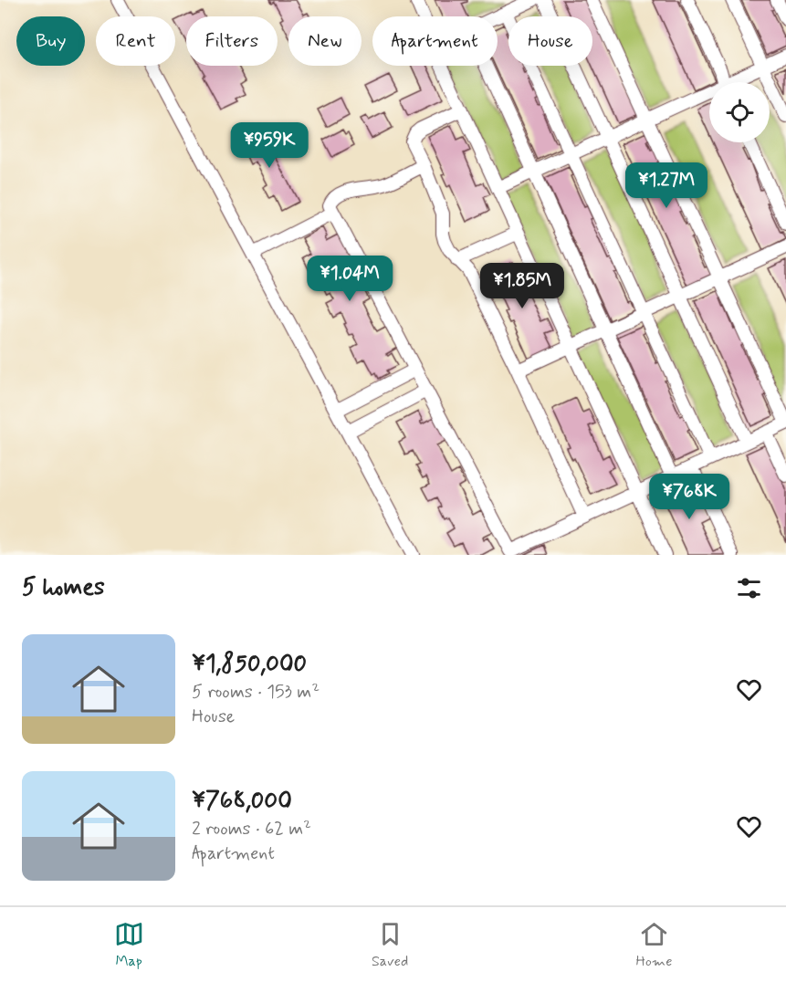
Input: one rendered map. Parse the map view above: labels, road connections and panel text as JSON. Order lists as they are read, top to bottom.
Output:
{
  "page": {
    "chip": [
      "Buy",
      "Rent",
      "Filters",
      "New",
      "Apartment",
      "House"
    ],
    "price": [
      "¥959K",
      "¥1.27M",
      "¥1.04M",
      "¥1.85M",
      "¥768K"
    ],
    "heading": "5 homes",
    "list": [
      {
        "name": "¥1,850,000",
        "note": "5 rooms · 153 m² · House"
      },
      {
        "name": "¥768,000",
        "note": "2 rooms · 62 m² · Apartment"
      }
    ],
    "tabs": ["Map", "Saved", "Home"]
  }
}
